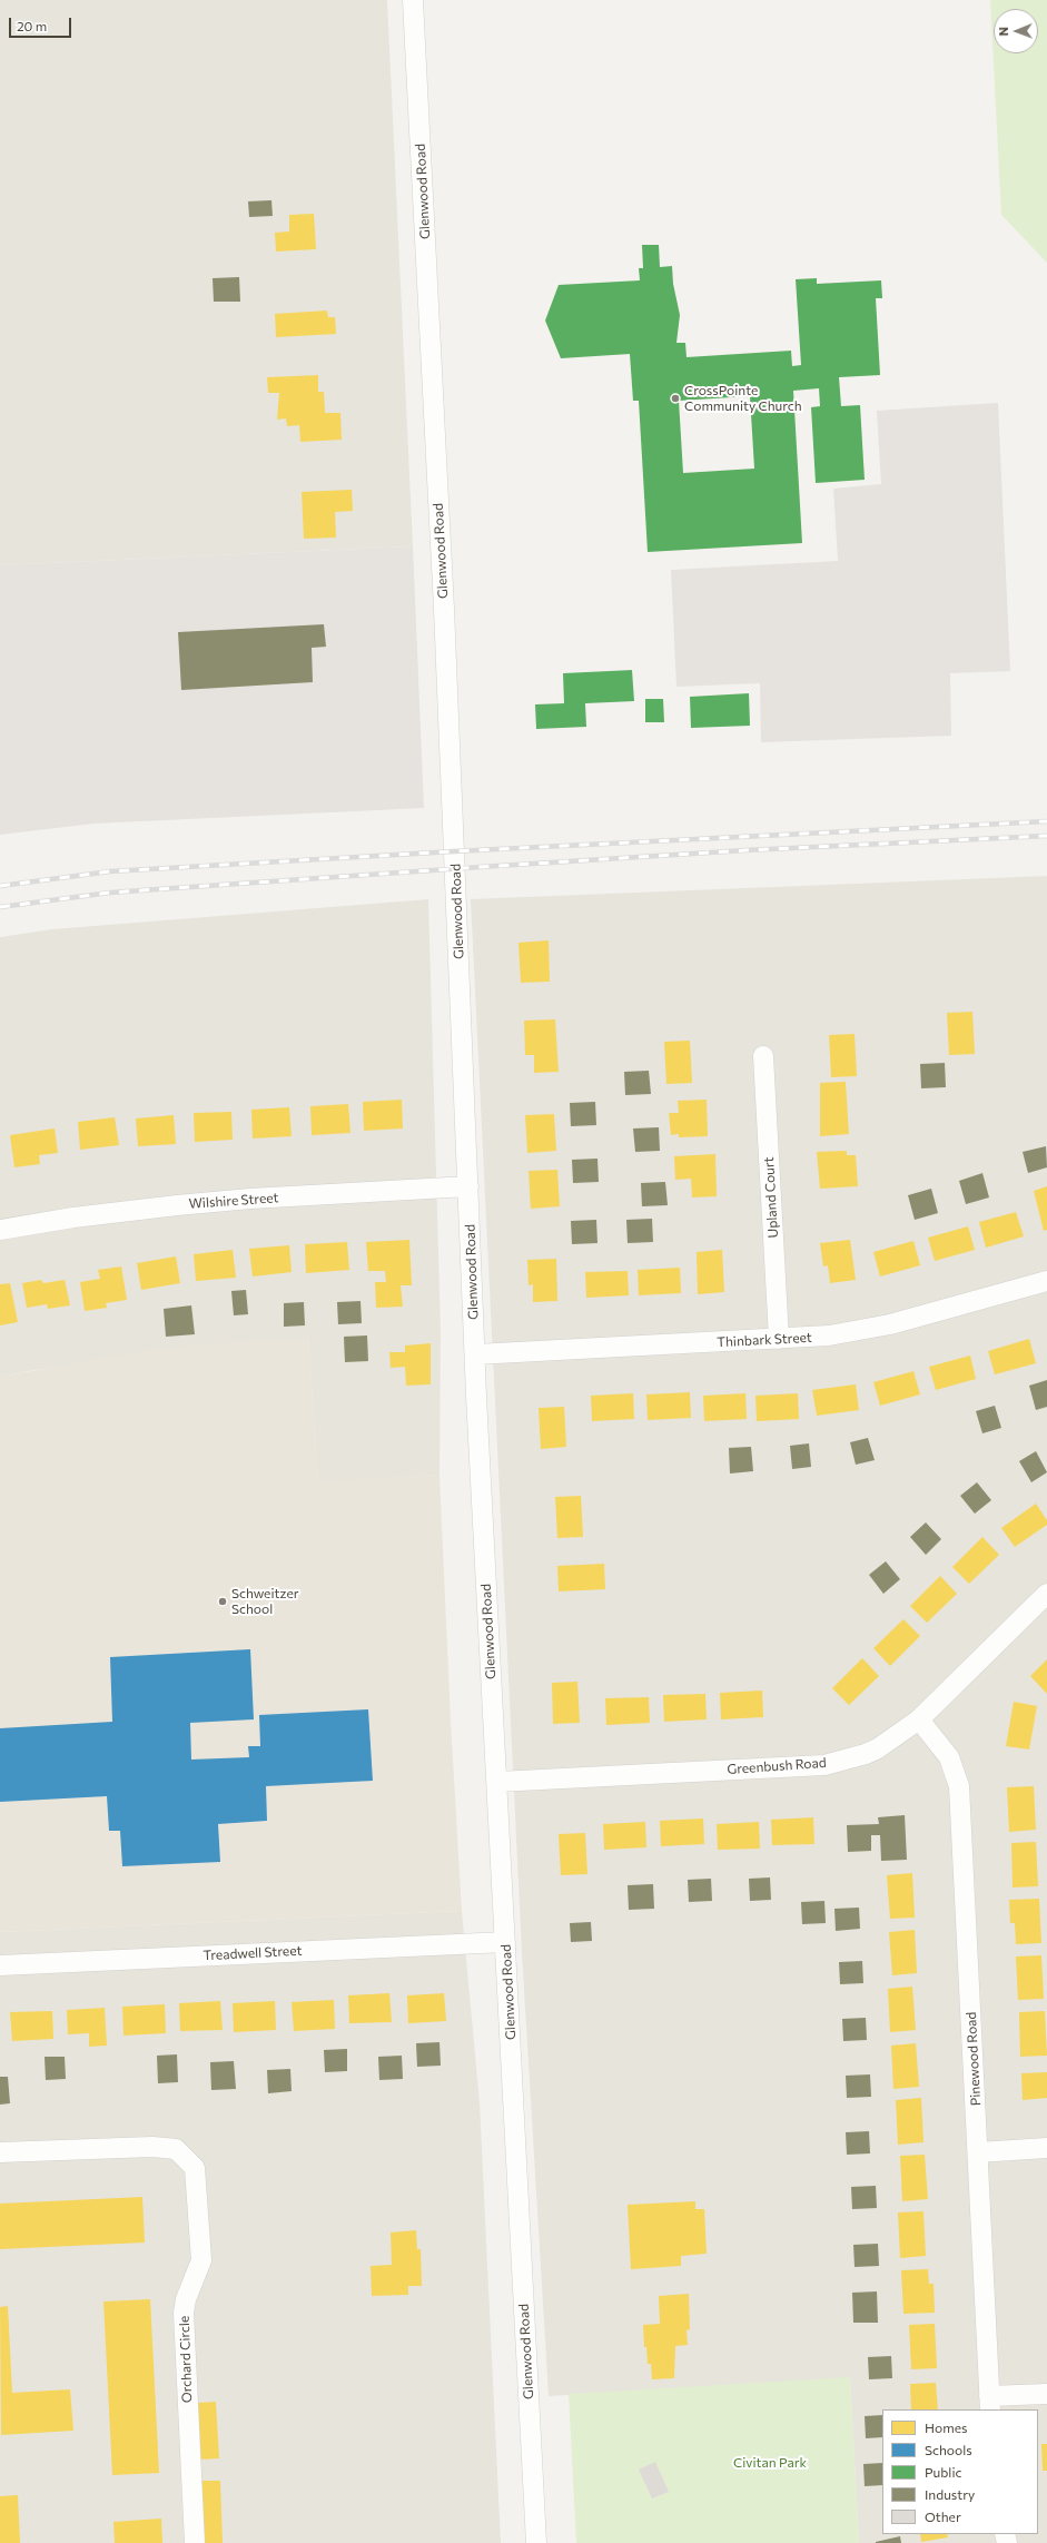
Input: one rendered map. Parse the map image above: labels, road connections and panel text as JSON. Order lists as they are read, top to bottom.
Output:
{
  "streets": {
    "street": [
      "Glenwood Road",
      "Upland Court",
      "Wilshire Street",
      "Thinbark Street",
      "Greenbush Road",
      "Treadwell Street",
      "Pinewood Road",
      "Orchard Circle"
    ]
  },
  "crossings": [
    ["Glenwood Road", "Wilshire Street"],
    ["Glenwood Road", "Thinbark Street"],
    ["Glenwood Road", "Greenbush Road"],
    ["Glenwood Road", "Treadwell Street"],
    ["Upland Court", "Thinbark Street"],
    ["Greenbush Road", "Pinewood Road"]
  ],
  "parks": ["Civitan Park"],
  "places": ["CrossPointe Community Church", "Schweitzer School"],
  "legend": [
    "Homes",
    "Schools",
    "Public",
    "Industry",
    "Other"
  ],
  "scale_bar": "20 m",
  "north": "left"
}
